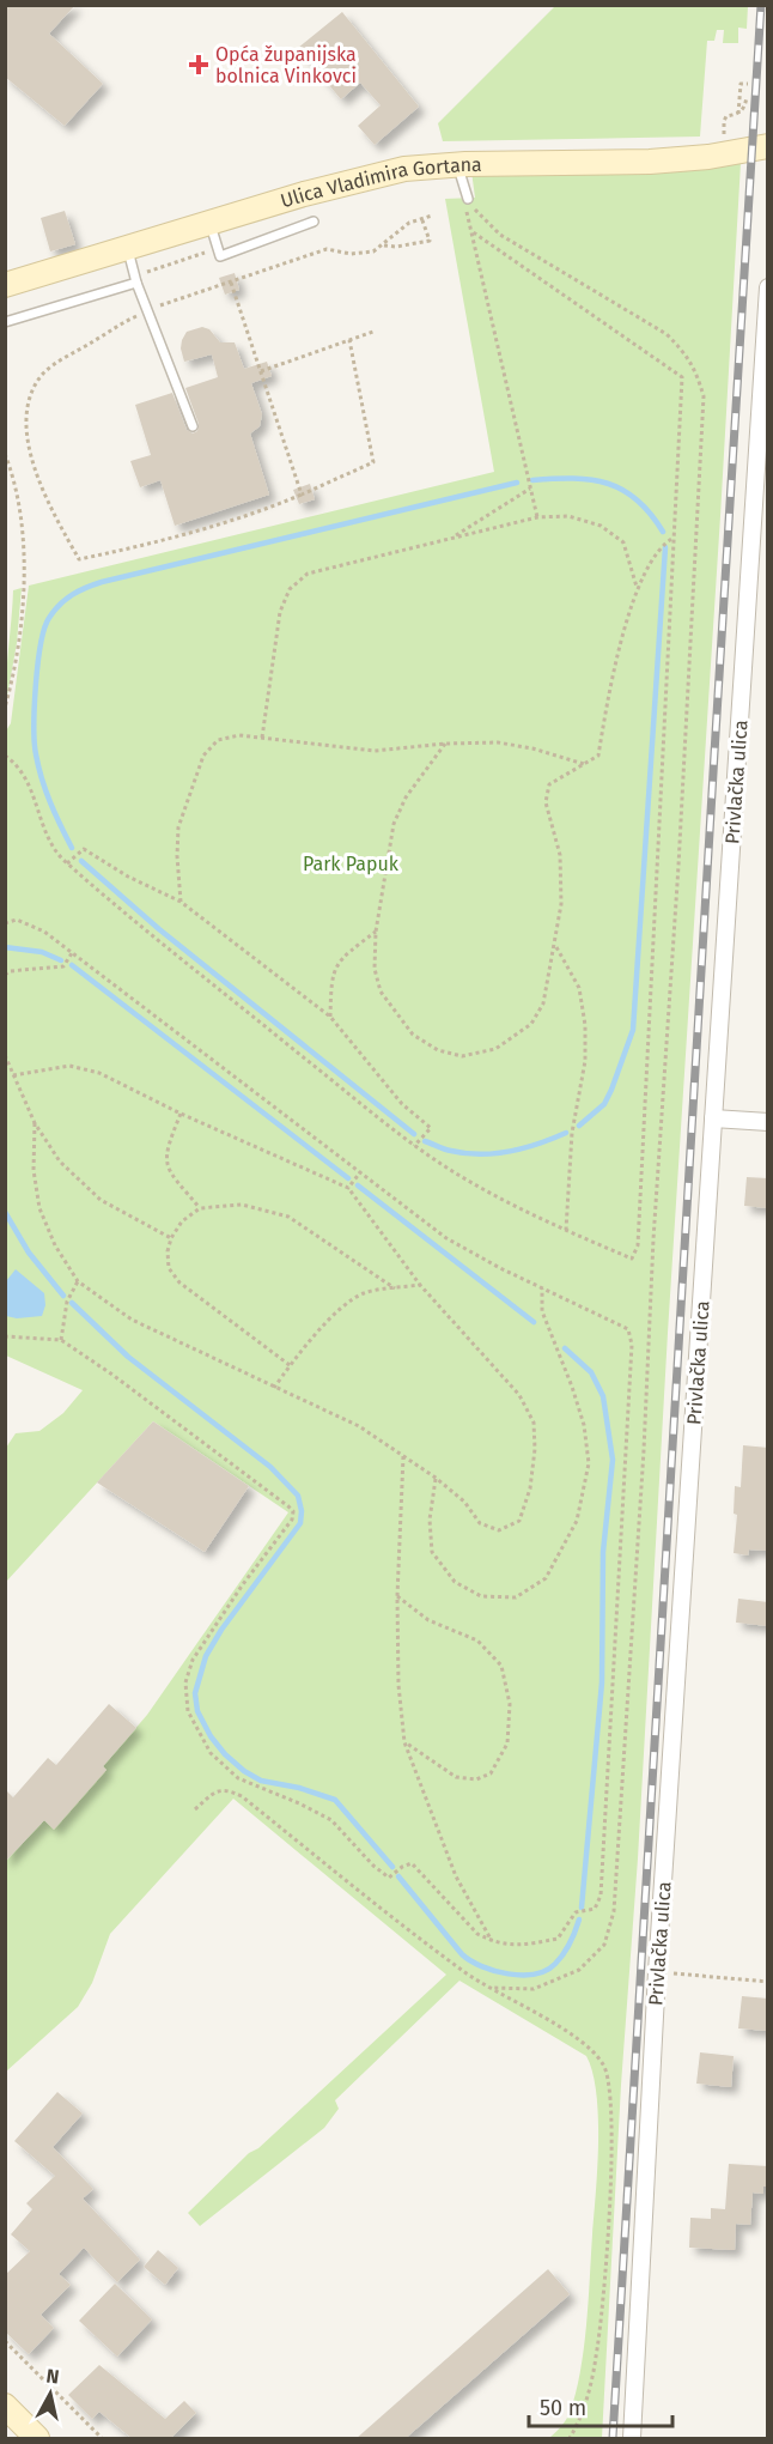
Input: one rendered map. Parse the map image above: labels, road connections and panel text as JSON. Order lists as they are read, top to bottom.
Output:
{
  "streets": {
    "main road": ["Ulica Vladimira Gortana"],
    "street": ["Privlačka ulica"]
  },
  "parks": ["Park Papuk"],
  "places": {
    "health": ["Opća županijska bolnica Vinkovci"]
  },
  "scale_bar": "50 m",
  "north": "top"
}
